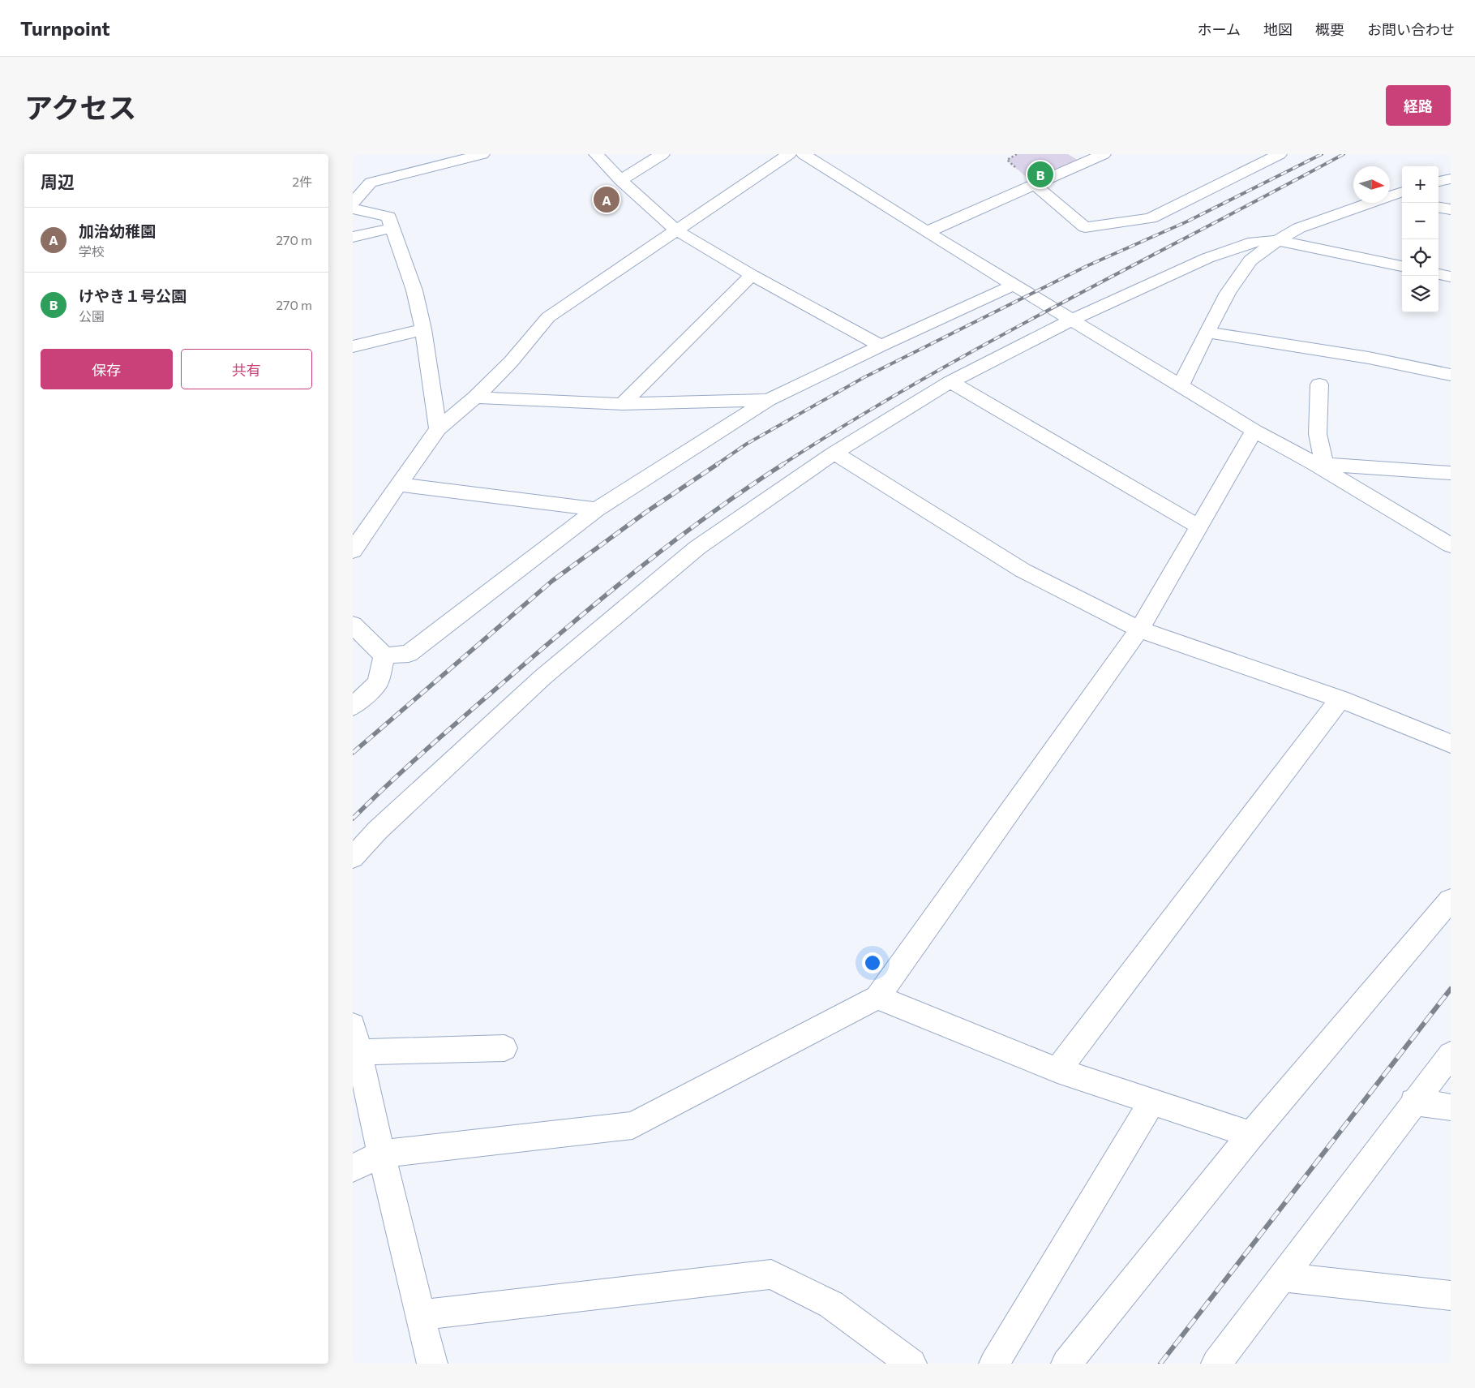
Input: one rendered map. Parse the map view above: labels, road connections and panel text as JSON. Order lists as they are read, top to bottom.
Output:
{
  "north": "right",
  "page": {
    "header": "Turnpoint",
    "nav": [
      "ホーム",
      "地図",
      "概要",
      "お問い合わせ"
    ],
    "title": "アクセス",
    "buttons": [
      "経路",
      ["保存", "共有"]
    ],
    "heading": ["周辺", "2件"],
    "pins": ["B", "A"],
    "map_buttons": ["+", "−"],
    "list": [
      {
        "mark": "A",
        "name": "加治幼稚園",
        "note": "学校",
        "value": "270 m"
      },
      {
        "mark": "B",
        "name": "けやき１号公園",
        "note": "公園",
        "value": "270 m"
      }
    ]
  }
}
